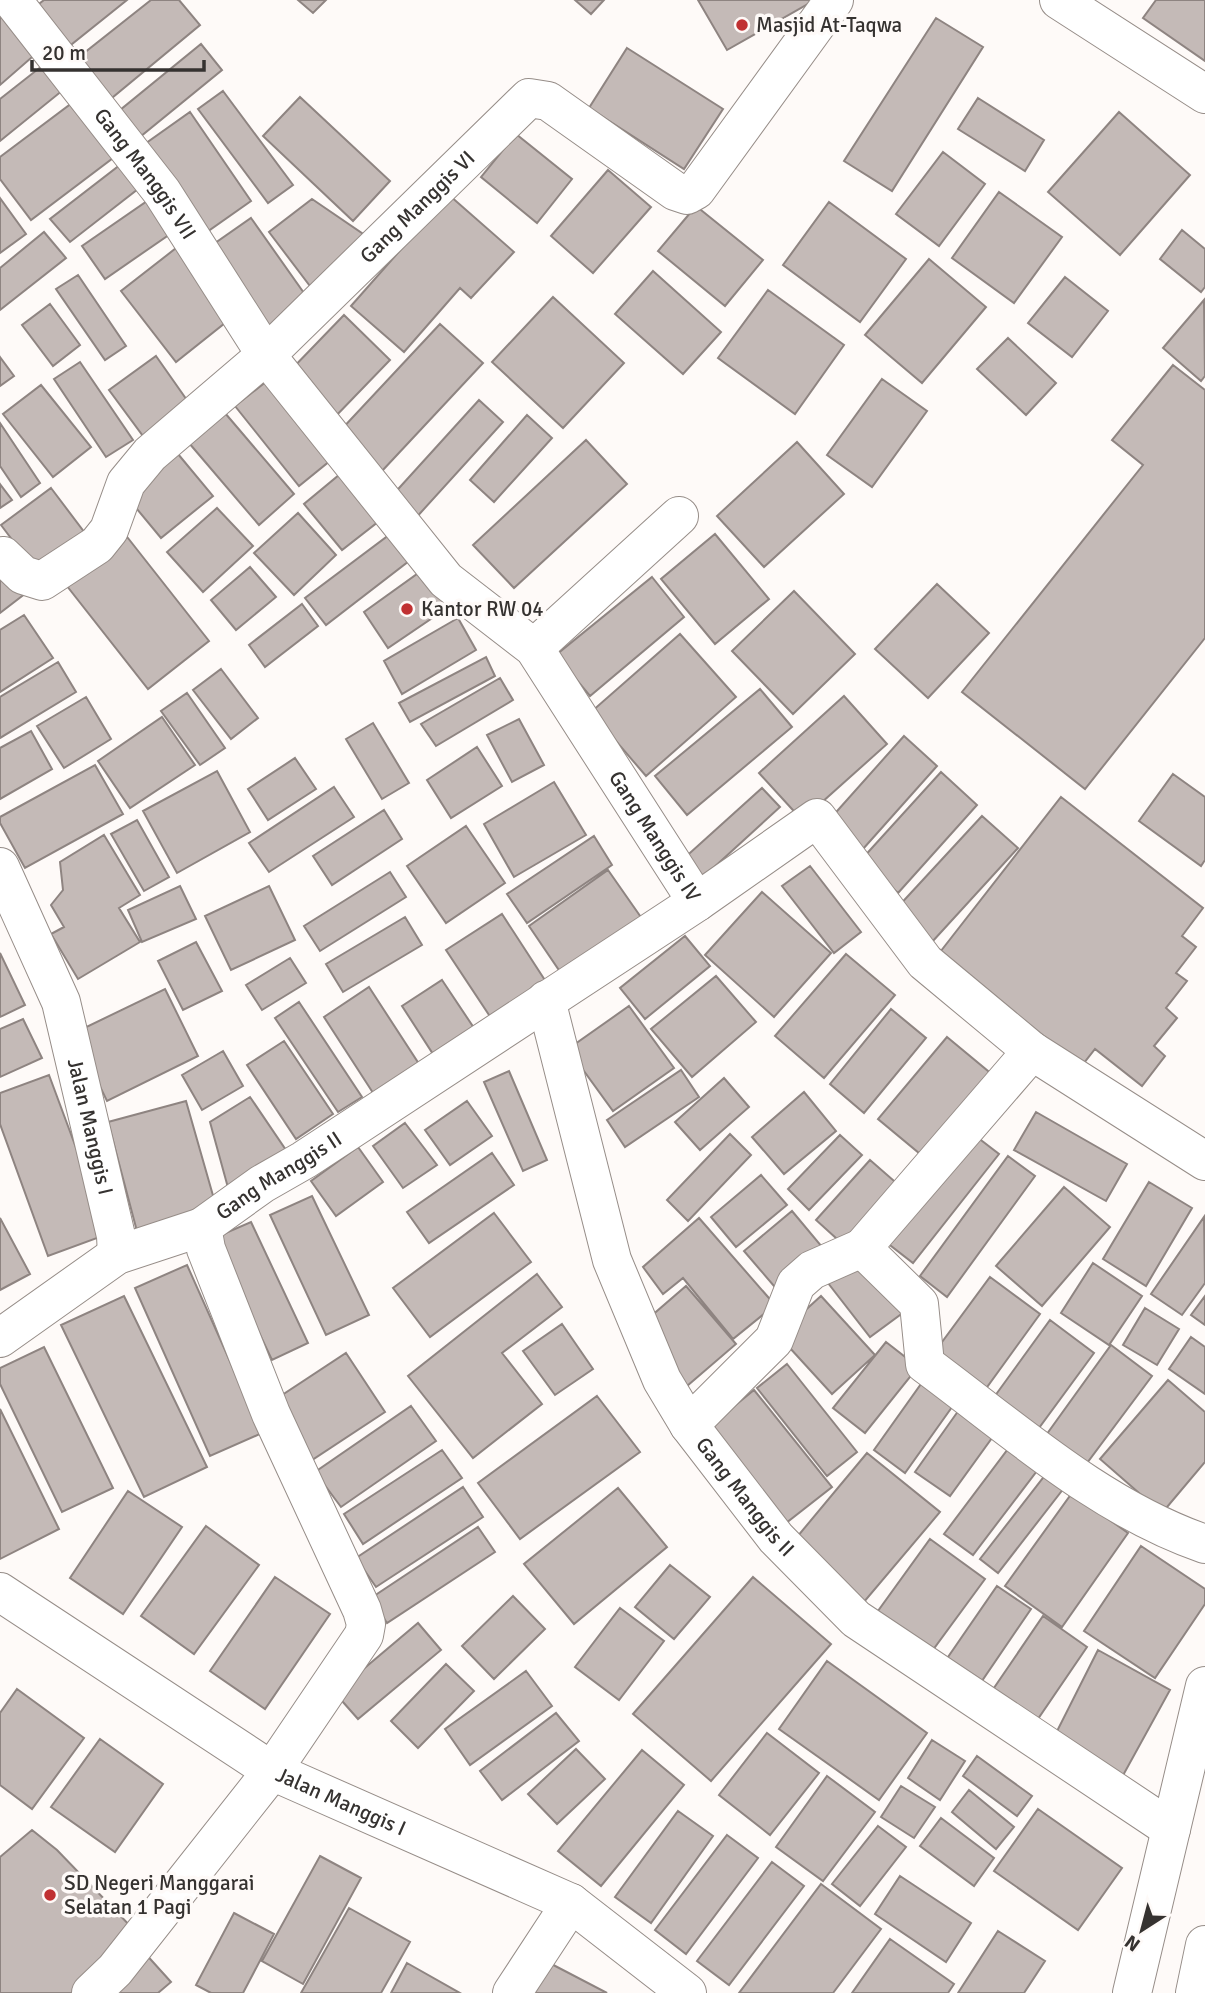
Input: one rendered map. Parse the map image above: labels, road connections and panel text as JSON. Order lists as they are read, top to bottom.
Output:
{
  "streets": {
    "street": [
      "Gang Manggis VII",
      "Gang Manggis VI",
      "Gang Manggis IV",
      "Jalan Manggis I",
      "Gang Manggis II"
    ]
  },
  "crossings": [
    ["Gang Manggis VII", "Gang Manggis VI"],
    ["Gang Manggis VII", "Gang Manggis IV"],
    ["Gang Manggis VI", "Gang Manggis IV"],
    ["Gang Manggis IV", "Gang Manggis II"],
    ["Jalan Manggis I", "Gang Manggis II"]
  ],
  "places": ["Masjid At-Taqwa", "Kantor RW 04", "SD Negeri Manggarai Selatan 1 Pagi"],
  "scale_bar": "20 m",
  "north": "bottom left"
}
